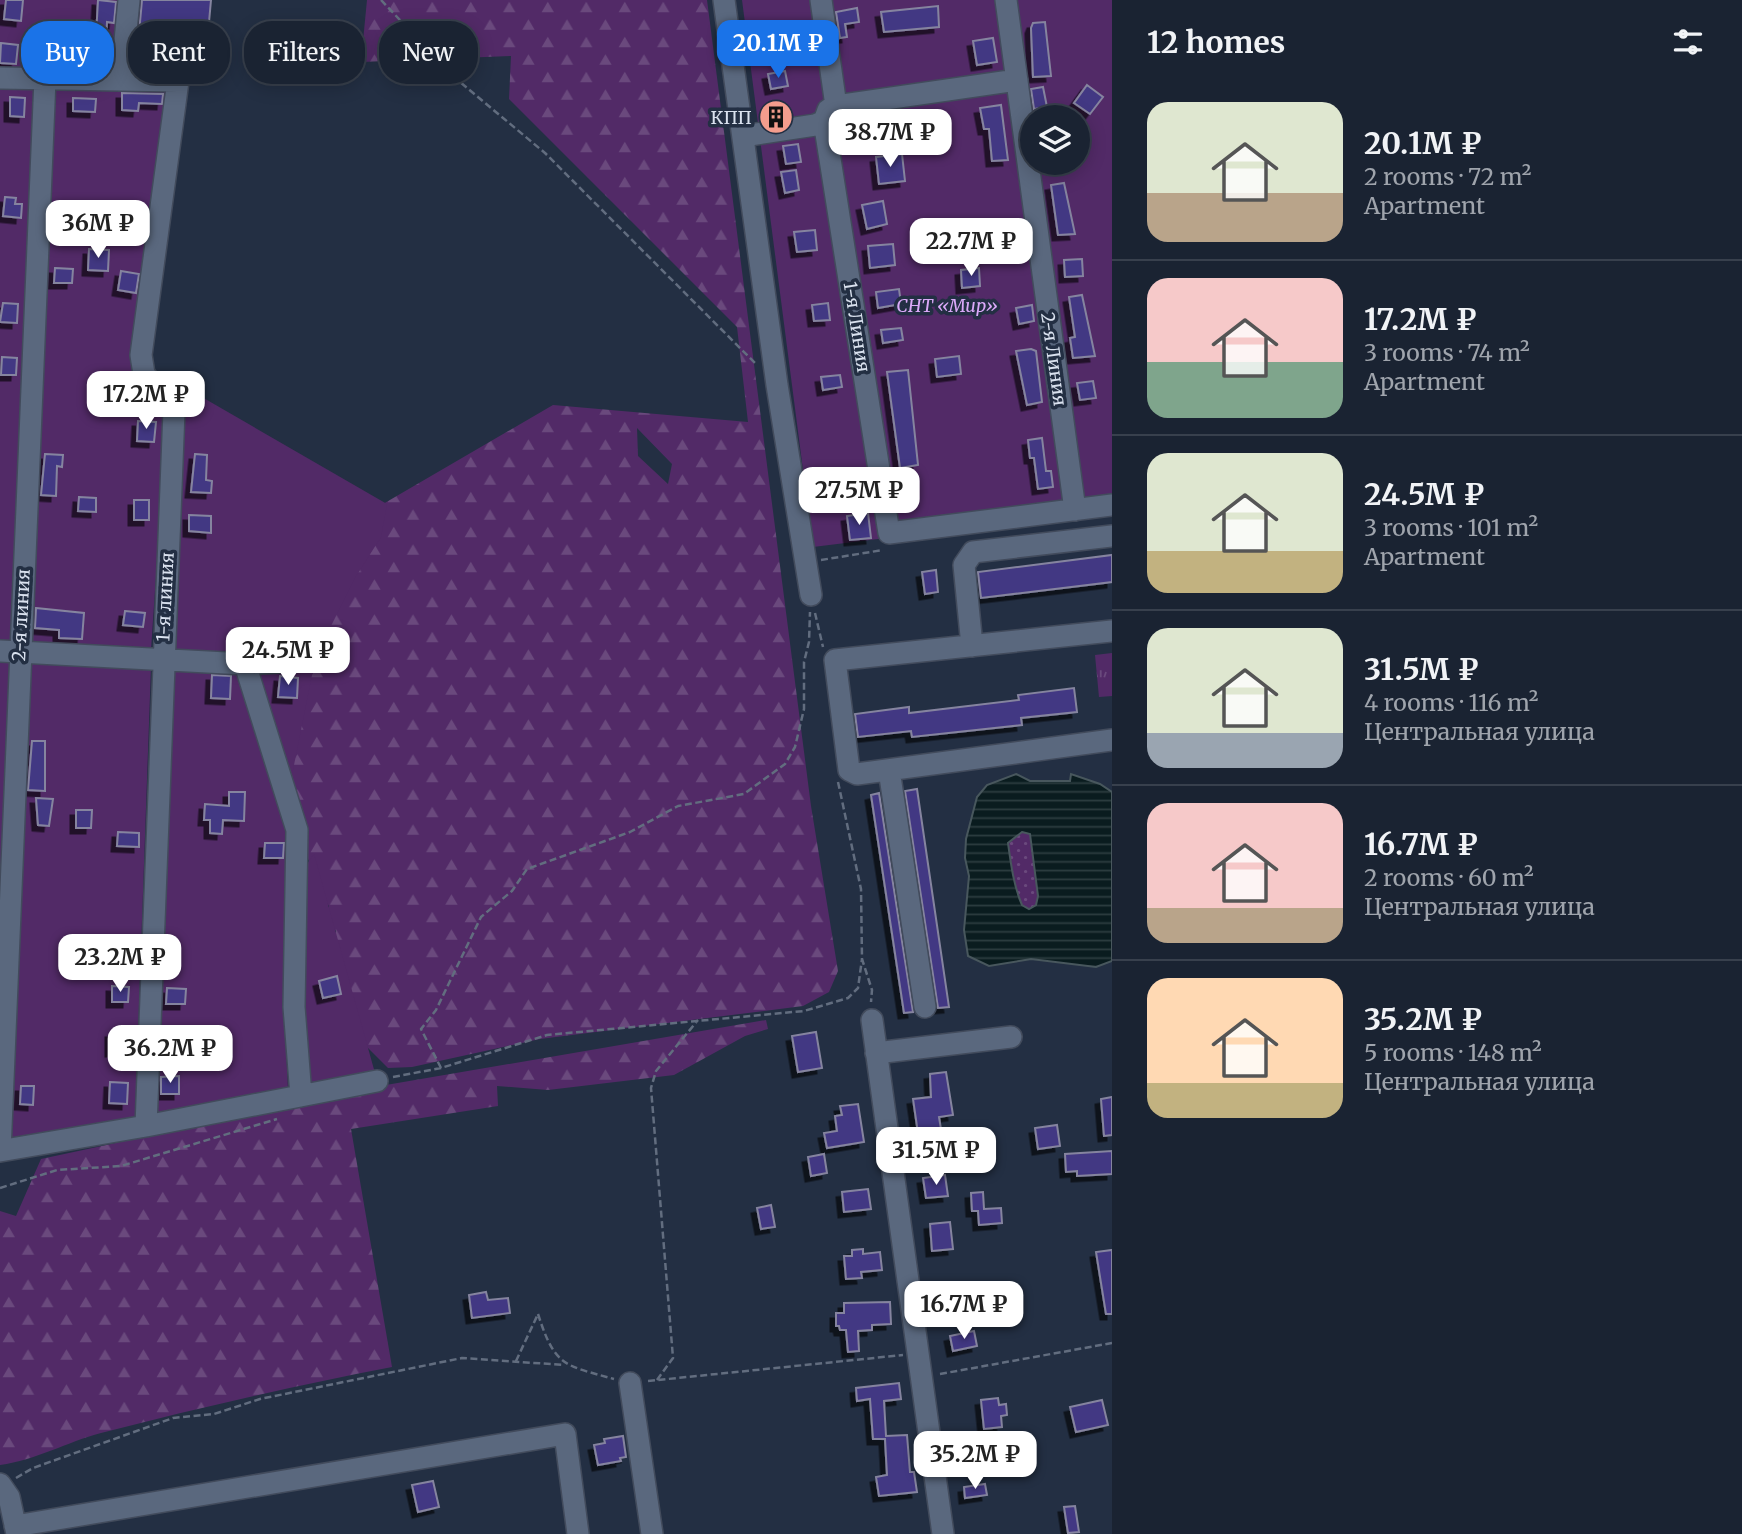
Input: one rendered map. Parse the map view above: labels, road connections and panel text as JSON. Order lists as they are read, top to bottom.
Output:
{
  "streets": {
    "street": [
      "1-я Линия",
      "2-я Линия",
      "1-я линия",
      "2-я линия"
    ]
  },
  "parks": ["СНТ «Мир»"],
  "places": {
    "building": ["КПП"]
  },
  "page": {
    "heading": "12 homes",
    "price": [
      "20.1M ₽",
      "38.7M ₽",
      "36M ₽",
      "22.7M ₽",
      "17.2M ₽",
      "27.5M ₽",
      "24.5M ₽",
      "23.2M ₽",
      "36.2M ₽",
      "31.5M ₽",
      "16.7M ₽",
      "35.2M ₽"
    ],
    "chip": [
      "Buy",
      "Rent",
      "Filters",
      "New"
    ],
    "list": [
      {
        "name": "20.1M ₽",
        "note": "2 rooms · 72 m² · Apartment"
      },
      {
        "name": "17.2M ₽",
        "note": "3 rooms · 74 m² · Apartment"
      },
      {
        "name": "24.5M ₽",
        "note": "3 rooms · 101 m² · Apartment"
      },
      {
        "name": "31.5M ₽",
        "note": "4 rooms · 116 m² · Центральная улица"
      },
      {
        "name": "16.7M ₽",
        "note": "2 rooms · 60 m² · Центральная улица"
      },
      {
        "name": "35.2M ₽",
        "note": "5 rooms · 148 m² · Центральная улица"
      }
    ]
  }
}
